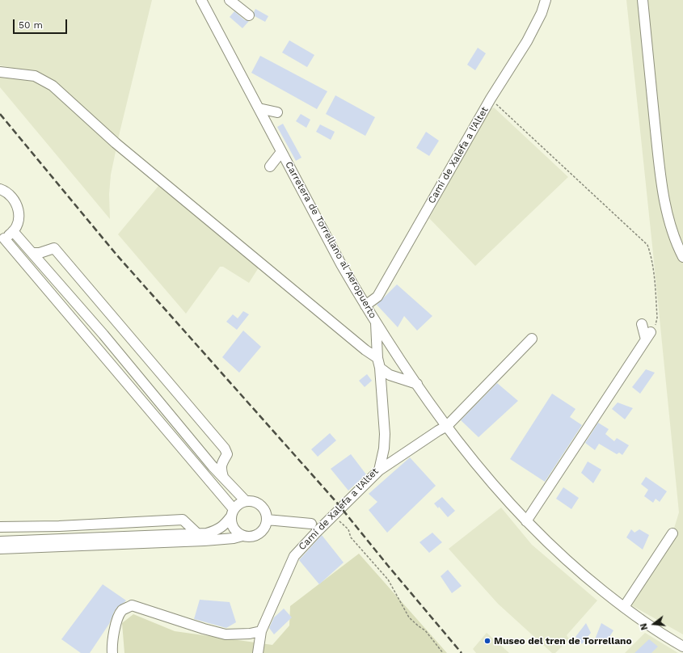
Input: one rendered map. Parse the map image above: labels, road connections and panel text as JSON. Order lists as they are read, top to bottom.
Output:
{
  "streets": {
    "street": ["Camí de Xalefa a l'Altet", "Carretera de Torrellano al Aeropuerto"]
  },
  "crossings": [
    ["Camí de Xalefa a l'Altet", "Carretera de Torrellano al Aeropuerto"]
  ],
  "places": ["Museo del tren de Torrellano"],
  "scale_bar": "50 m",
  "north": "left"
}
